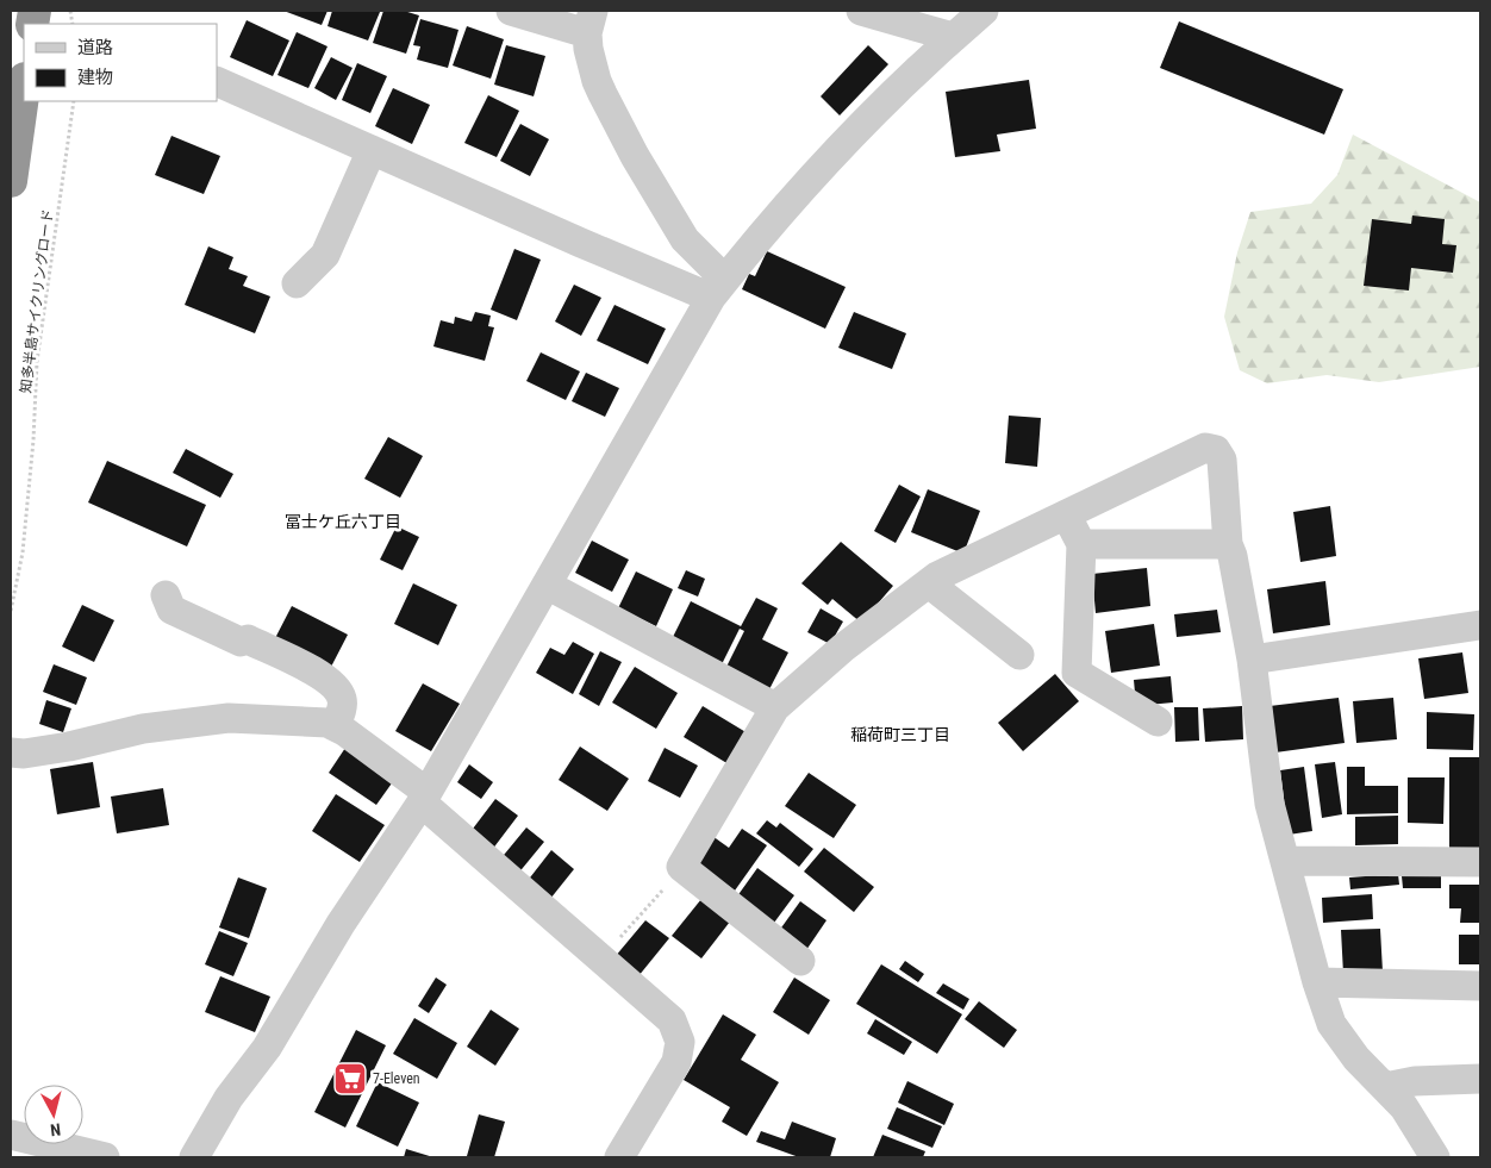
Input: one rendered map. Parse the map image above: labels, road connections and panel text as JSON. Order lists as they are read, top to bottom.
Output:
{
  "streets": {
    "path": ["知多半島サイクリングロード"]
  },
  "districts": ["冨士ケ丘六丁目", "稲荷町三丁目"],
  "places": {
    "supermarket": ["7-Eleven"]
  },
  "legend": ["道路", "建物"],
  "north": "bottom"
}
